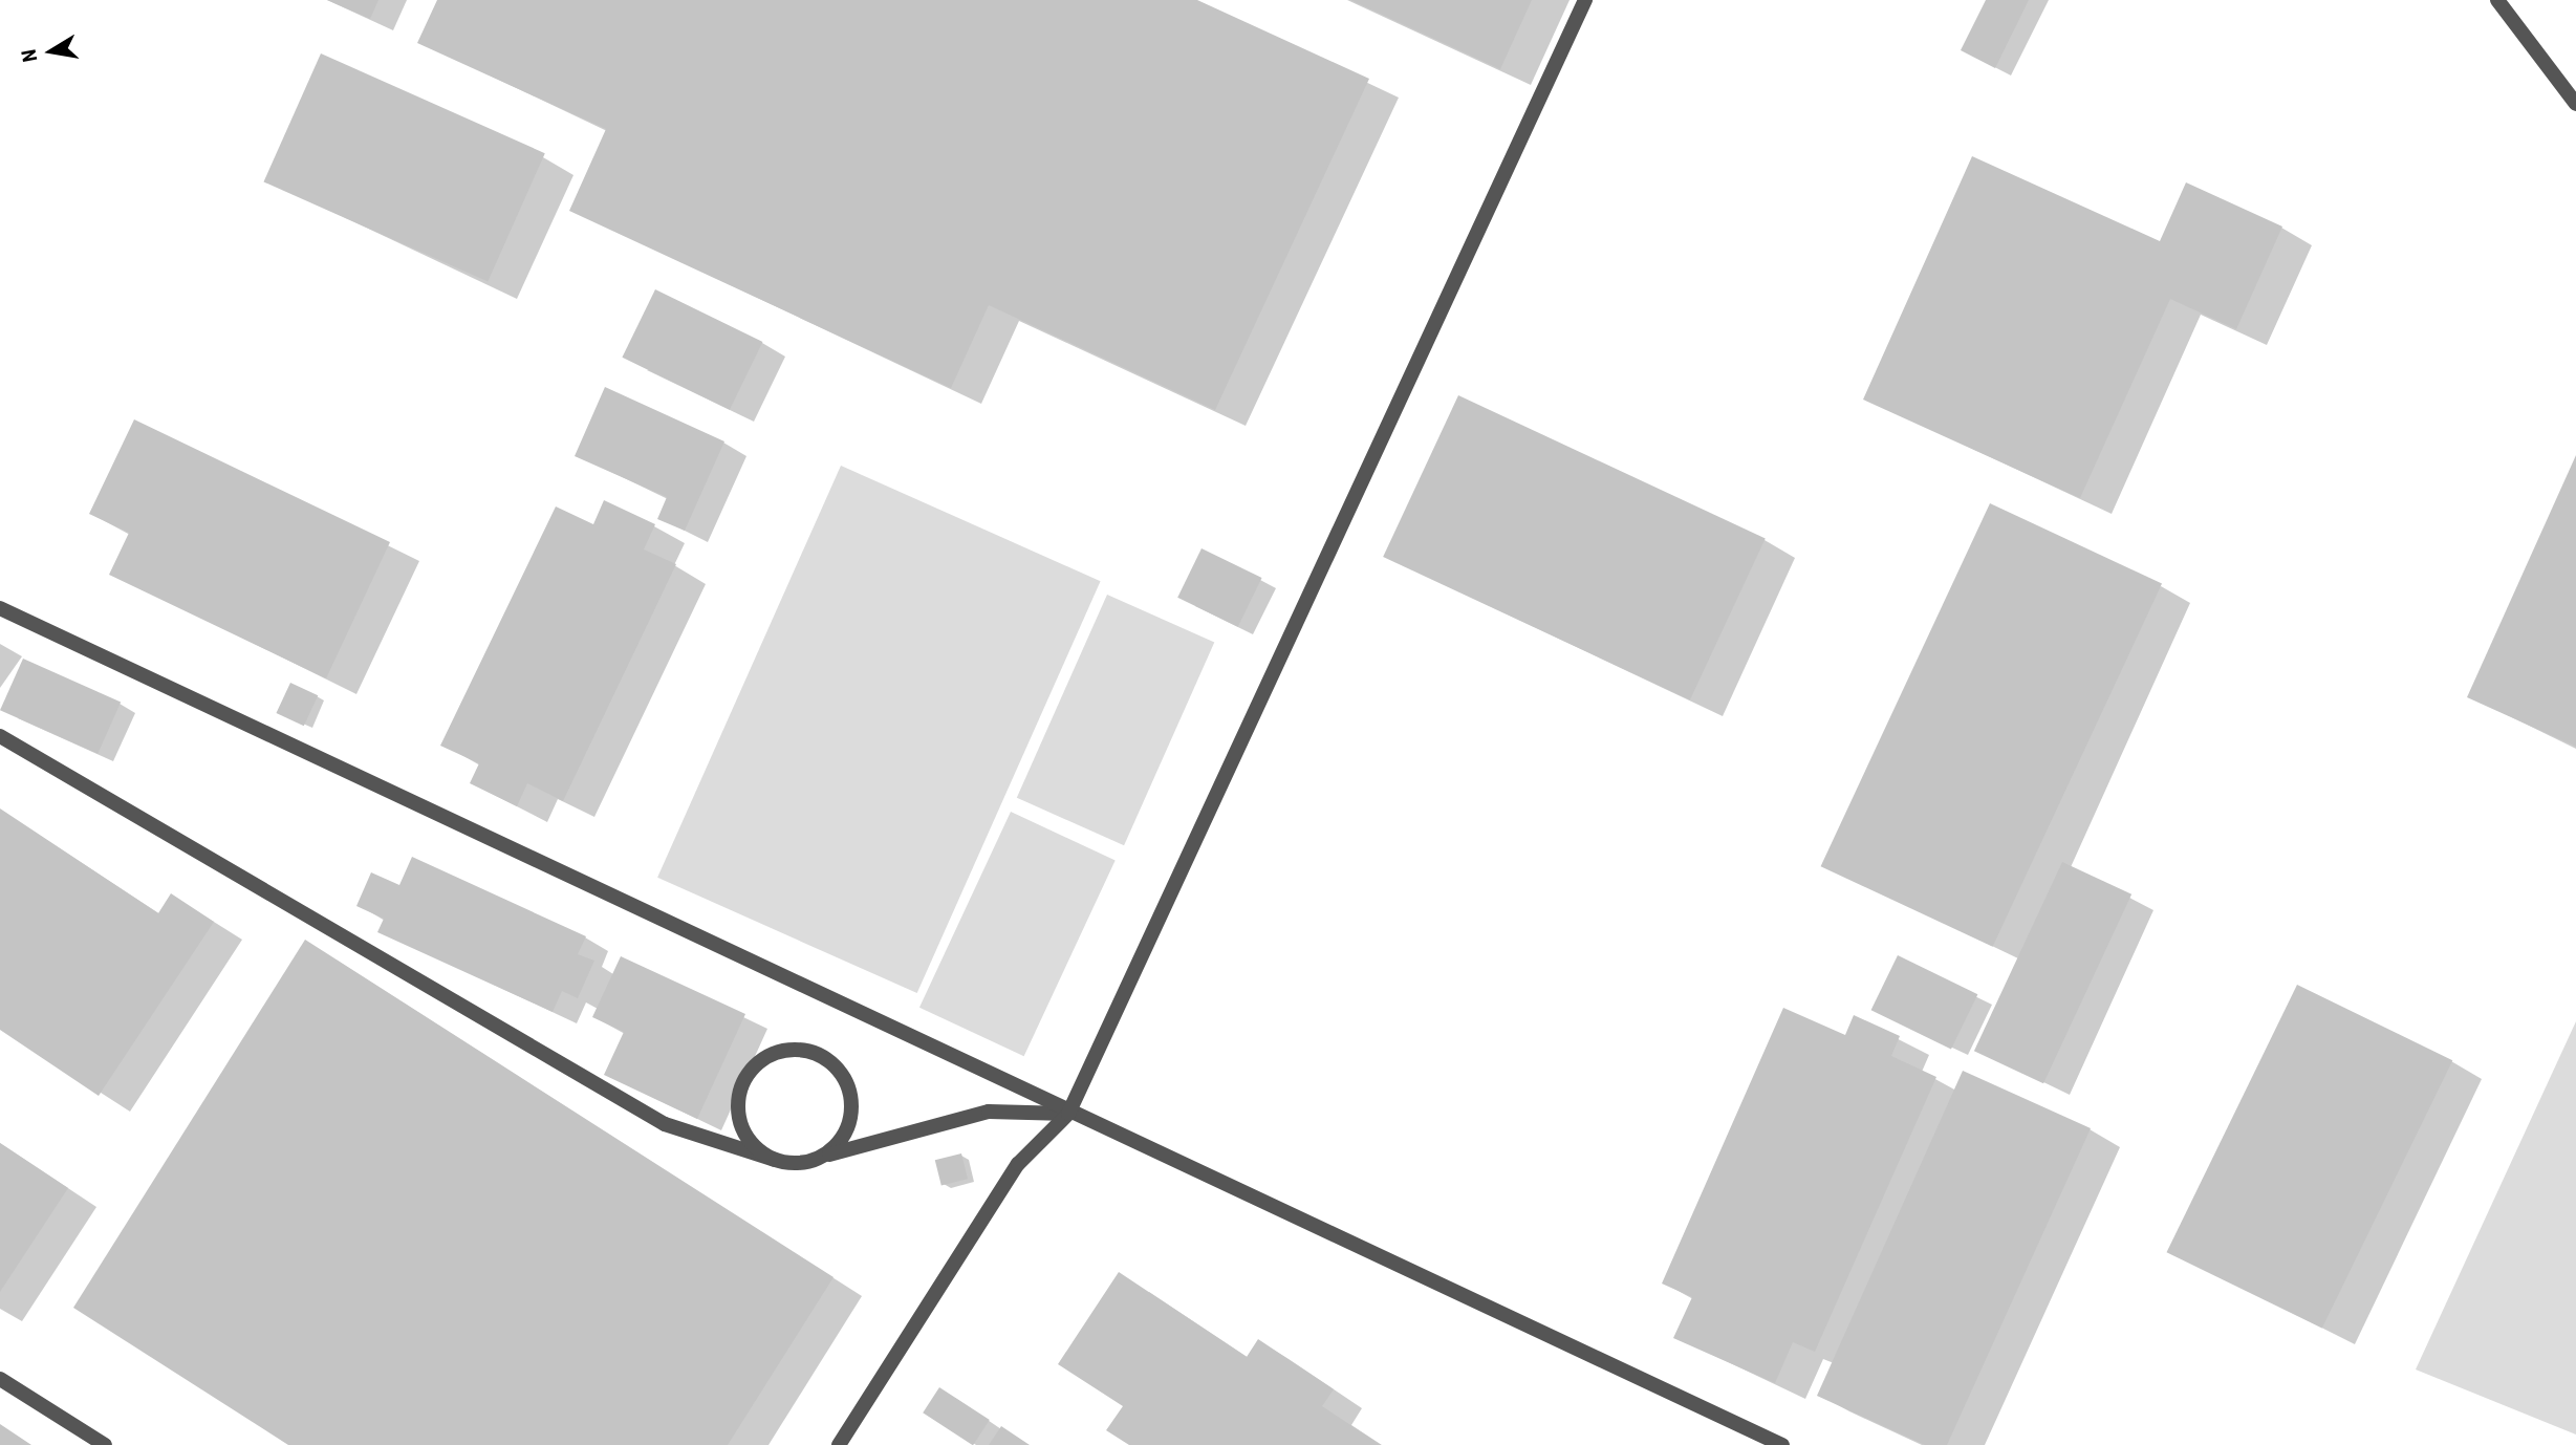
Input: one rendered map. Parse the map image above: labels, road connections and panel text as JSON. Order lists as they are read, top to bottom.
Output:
{
  "north": "left"
}
